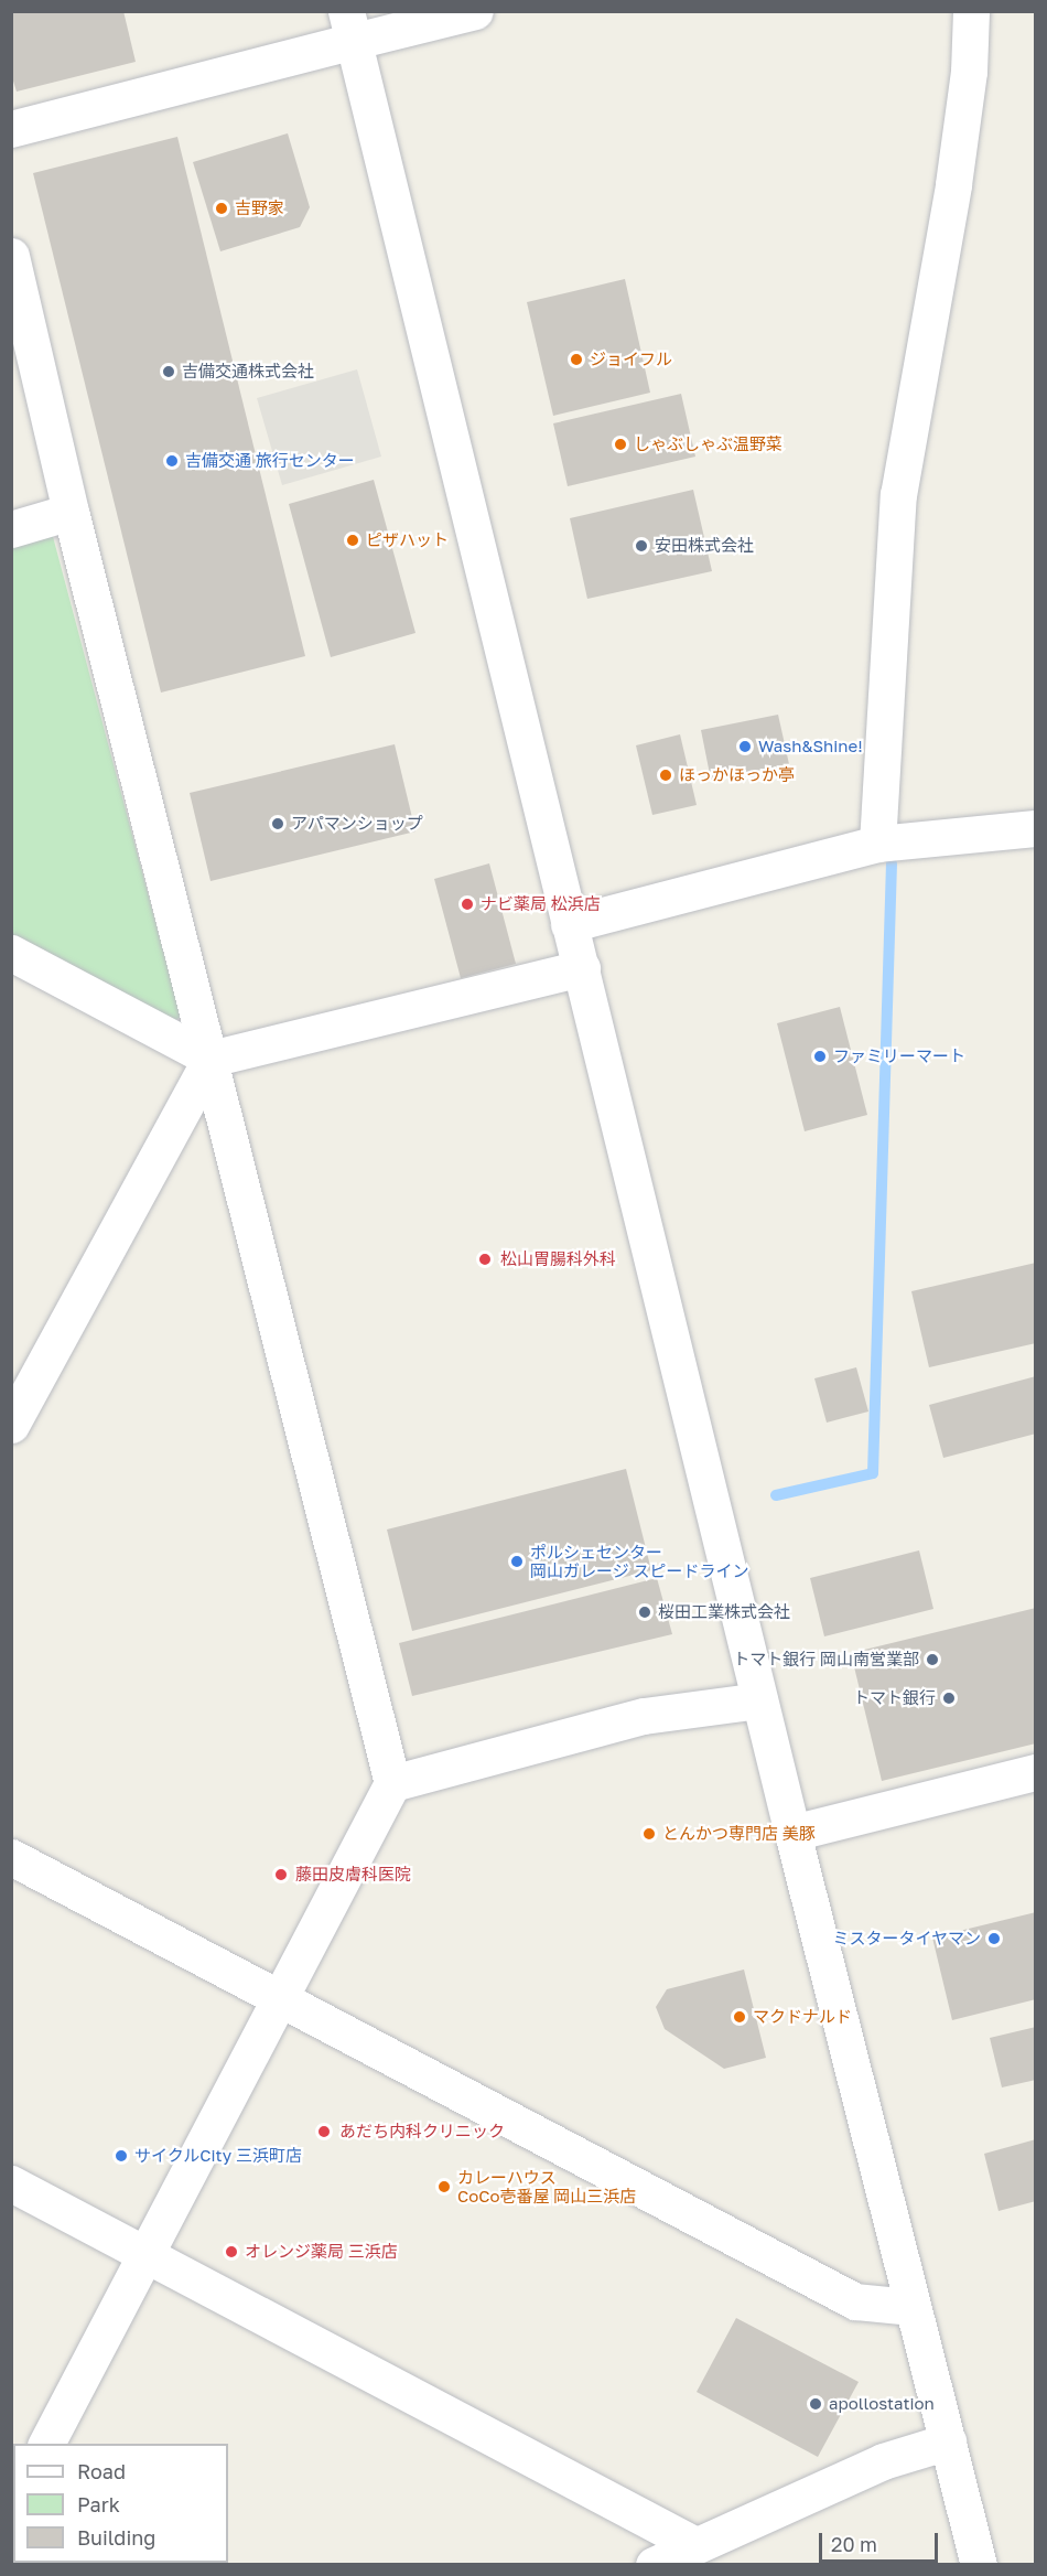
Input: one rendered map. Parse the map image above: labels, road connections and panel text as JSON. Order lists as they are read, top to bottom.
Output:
{
  "places": [
    "吉野家",
    "ジョイフル",
    "吉備交通株式会社",
    "しゃぶしゃぶ温野菜",
    "吉備交通 旅行センター",
    "ピザハット",
    "安田株式会社",
    "Wash&Shine!",
    "ほっかほっか亭",
    "アパマンショップ",
    "ナビ薬局 松浜店",
    "ファミリーマート",
    "松山胃腸科外科",
    "ポルシェセンター 岡山ガレージ スピードライン",
    "桜田工業株式会社",
    "トマト銀行 岡山南営業部",
    "トマト銀行",
    "とんかつ専門店 美豚",
    "藤田皮膚科医院",
    "ミスタータイヤマン",
    "マクドナルド",
    "あだち内科クリニック",
    "サイクルCity 三浜町店",
    "カレーハウス CoCo壱番屋 岡山三浜店",
    "オレンジ薬局 三浜店",
    "apollostation"
  ],
  "legend": ["Road", "Park", "Building"],
  "scale_bar": "20 m"
}
